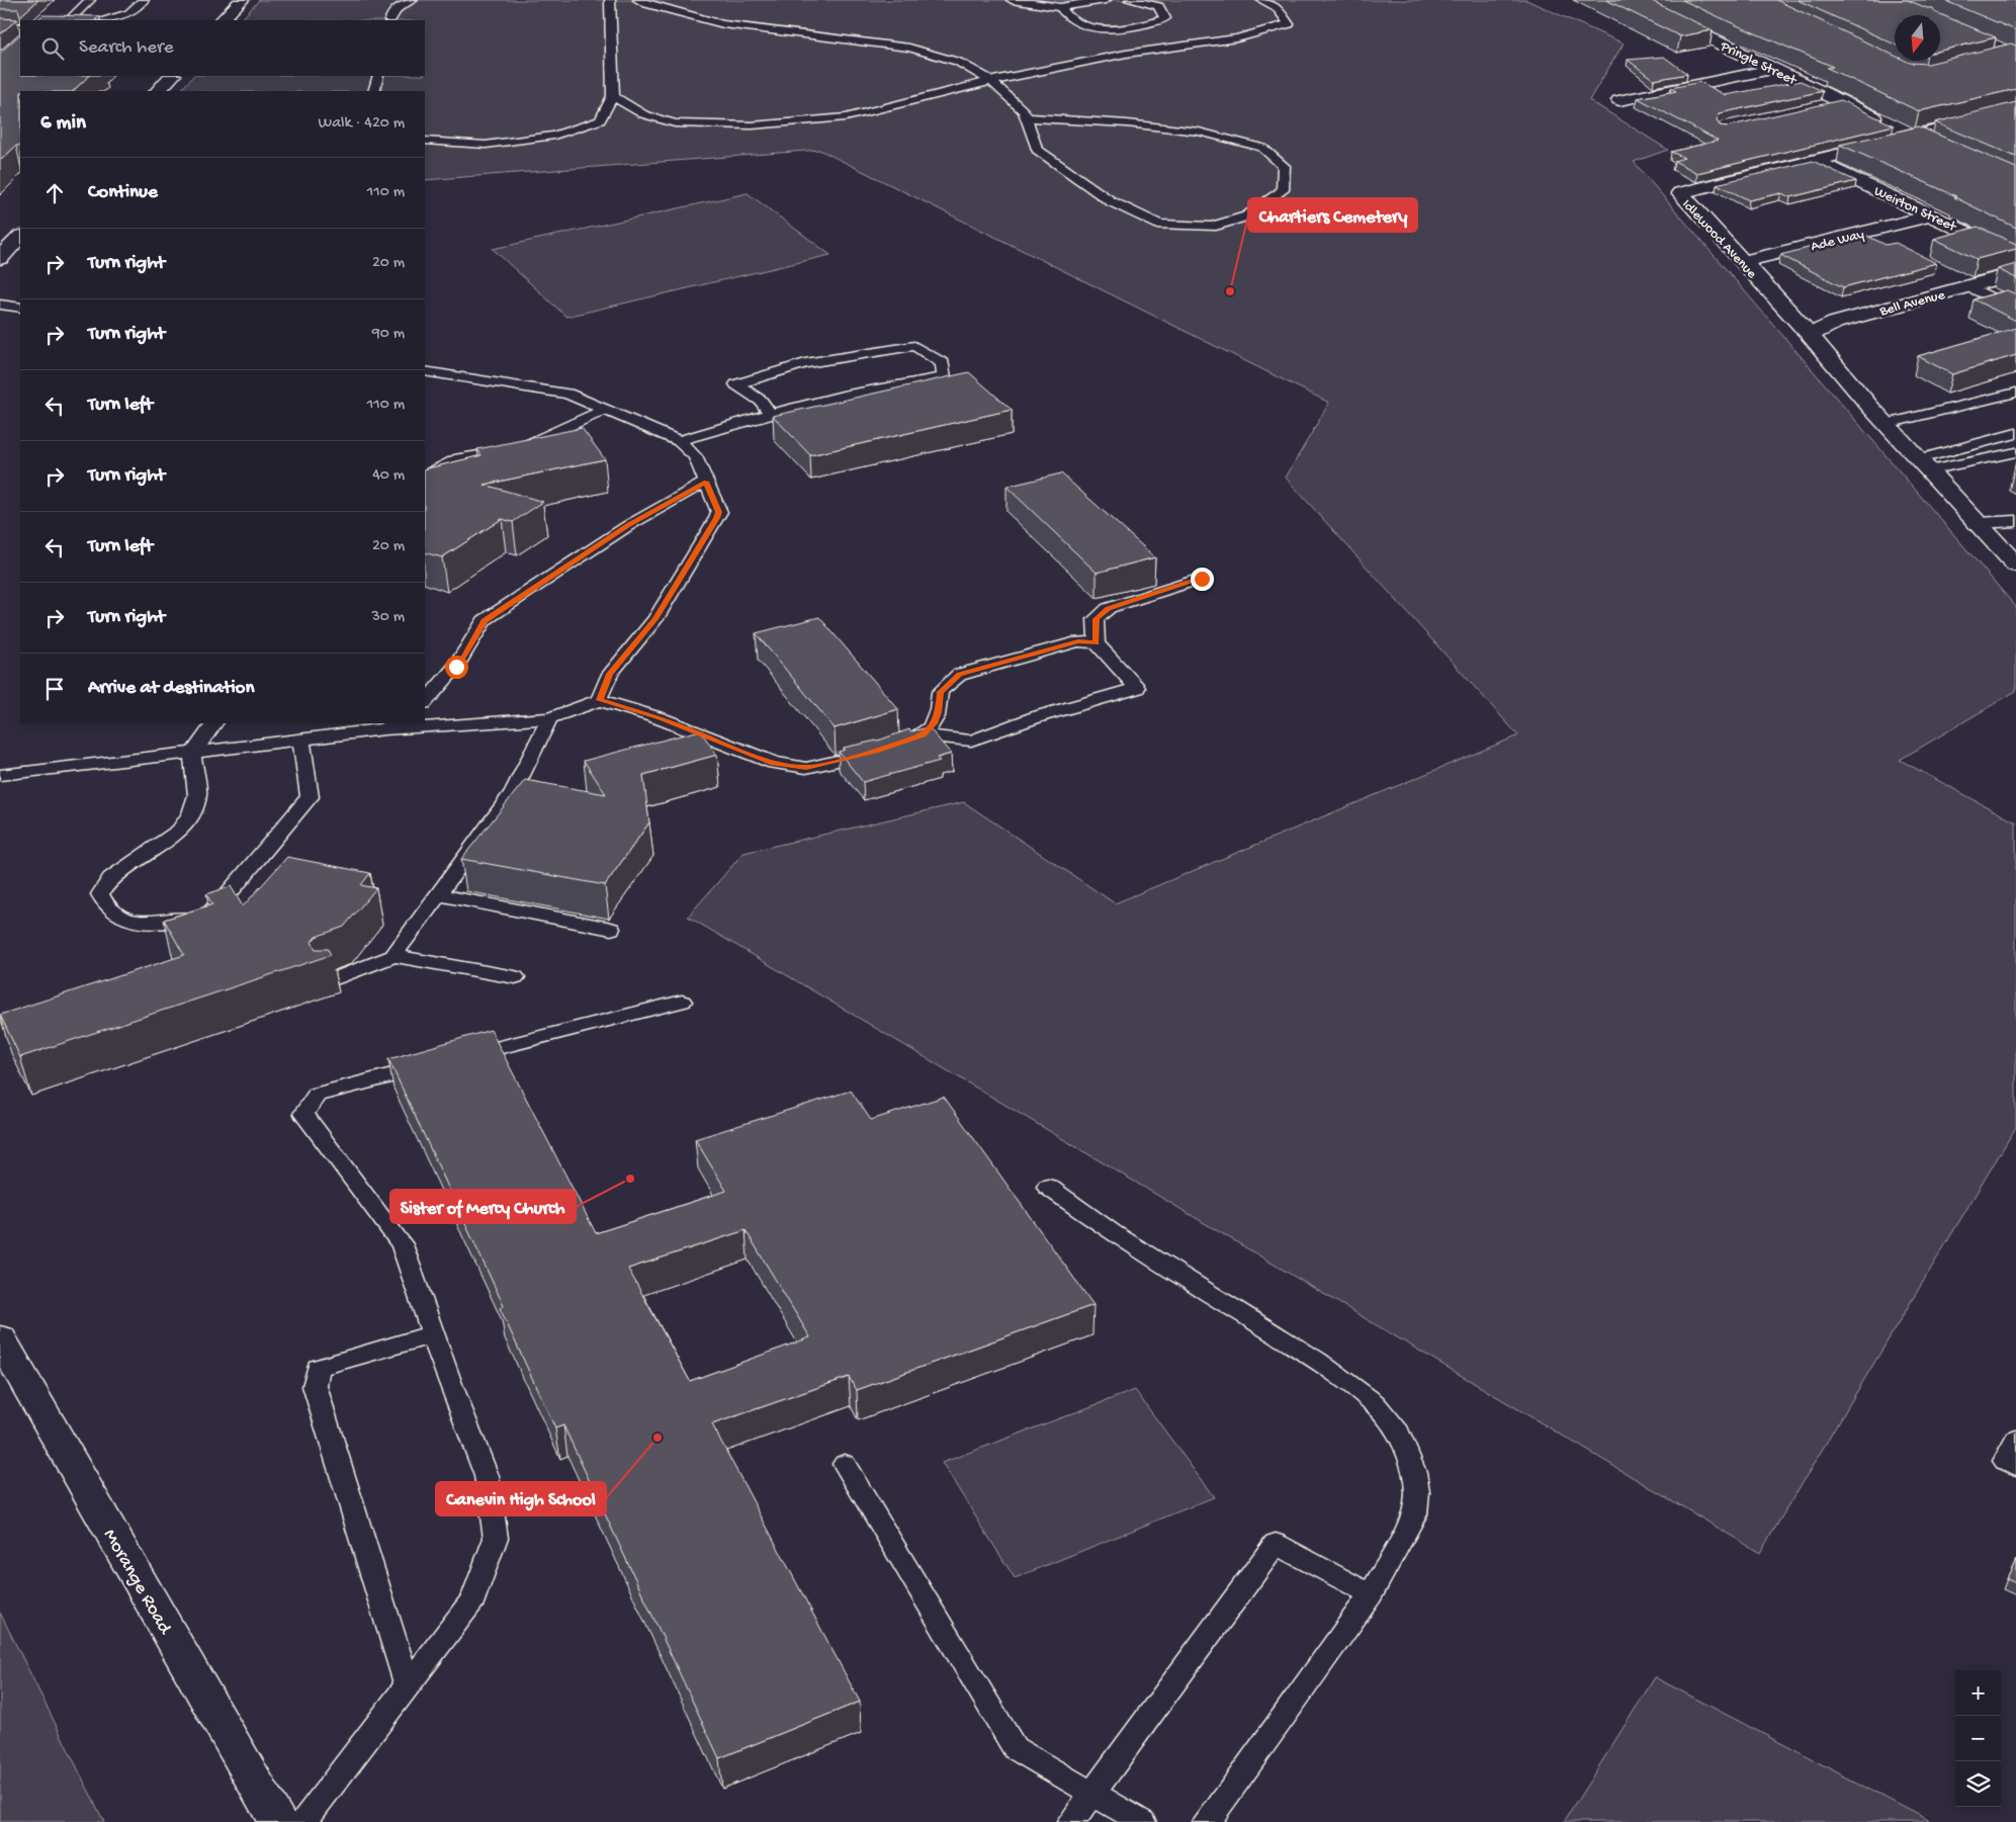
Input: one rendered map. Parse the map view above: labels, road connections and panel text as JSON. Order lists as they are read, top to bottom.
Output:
{
  "streets": {
    "street": [
      "Pringle Street",
      "Weirton Street",
      "Idlewood Avenue",
      "Ade Way",
      "Bell Avenue",
      "Morange Road"
    ]
  },
  "crossings": [
    ["Pringle Street", "Idlewood Avenue"],
    ["Weirton Street", "Idlewood Avenue"],
    ["Weirton Street", "Ade Way"],
    ["Idlewood Avenue", "Ade Way"],
    ["Idlewood Avenue", "Bell Avenue"]
  ],
  "places": ["Chartiers Cemetery", "Sister of Mercy Church", "Canevin High School"],
  "north": "bottom",
  "page": {
    "search": "Search here",
    "heading": ["6 min", "Walk · 420 m"],
    "list": [
      ["Continue", "110 m"],
      ["Turn right", "20 m"],
      ["Turn right", "90 m"],
      ["Turn left", "110 m"],
      ["Turn right", "40 m"],
      ["Turn left", "20 m"],
      ["Turn right", "30 m"],
      "Arrive at destination"
    ],
    "map_buttons": ["+", "−"]
  }
}
